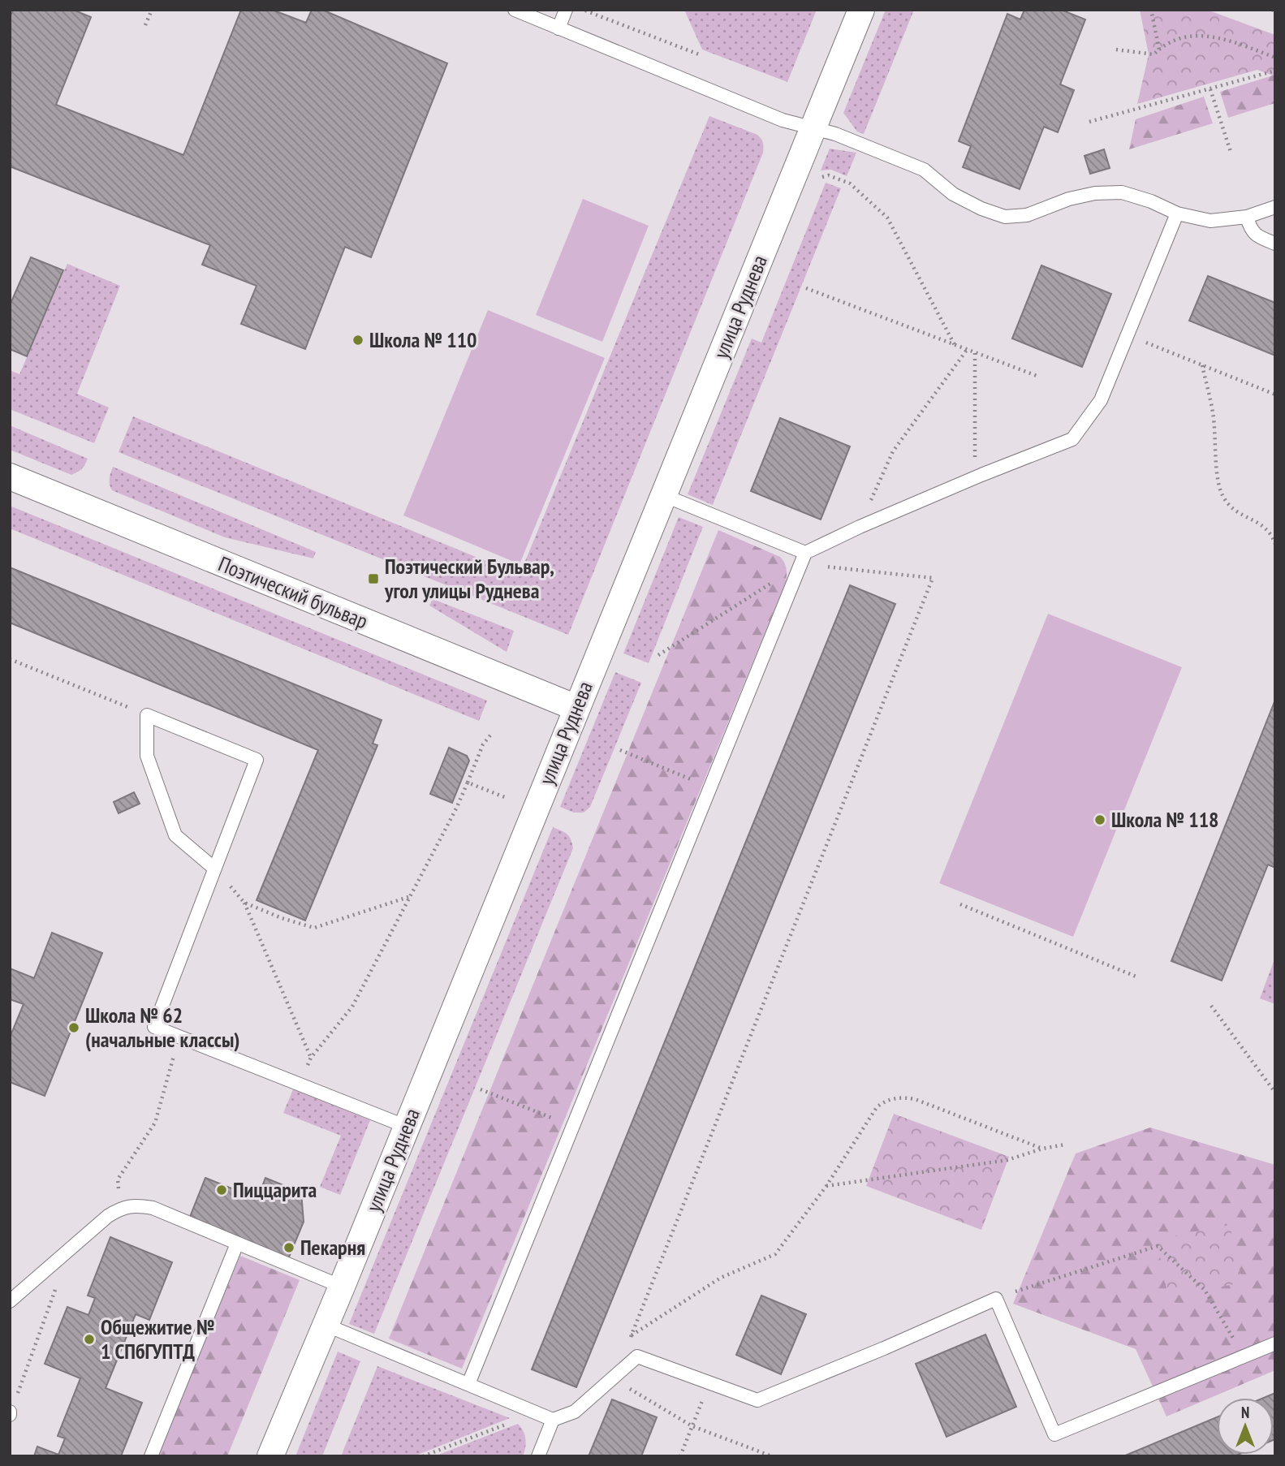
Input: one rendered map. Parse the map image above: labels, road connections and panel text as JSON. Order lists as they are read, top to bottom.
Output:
{
  "streets": {
    "street": ["улица Руднева", "Поэтический бульвар"]
  },
  "crossings": [
    ["улица Руднева", "Поэтический бульвар"]
  ],
  "places": {
    "other": [
      "Школа № 110",
      "Школа № 118",
      "Школа № 62 (начальные классы)",
      "Пиццарита",
      "Пекарня",
      "Общежитие № 1 СПбГУПТД"
    ],
    "transit": ["Поэтический Бульвар, угол улицы Руднева"]
  },
  "north": "top"
}
